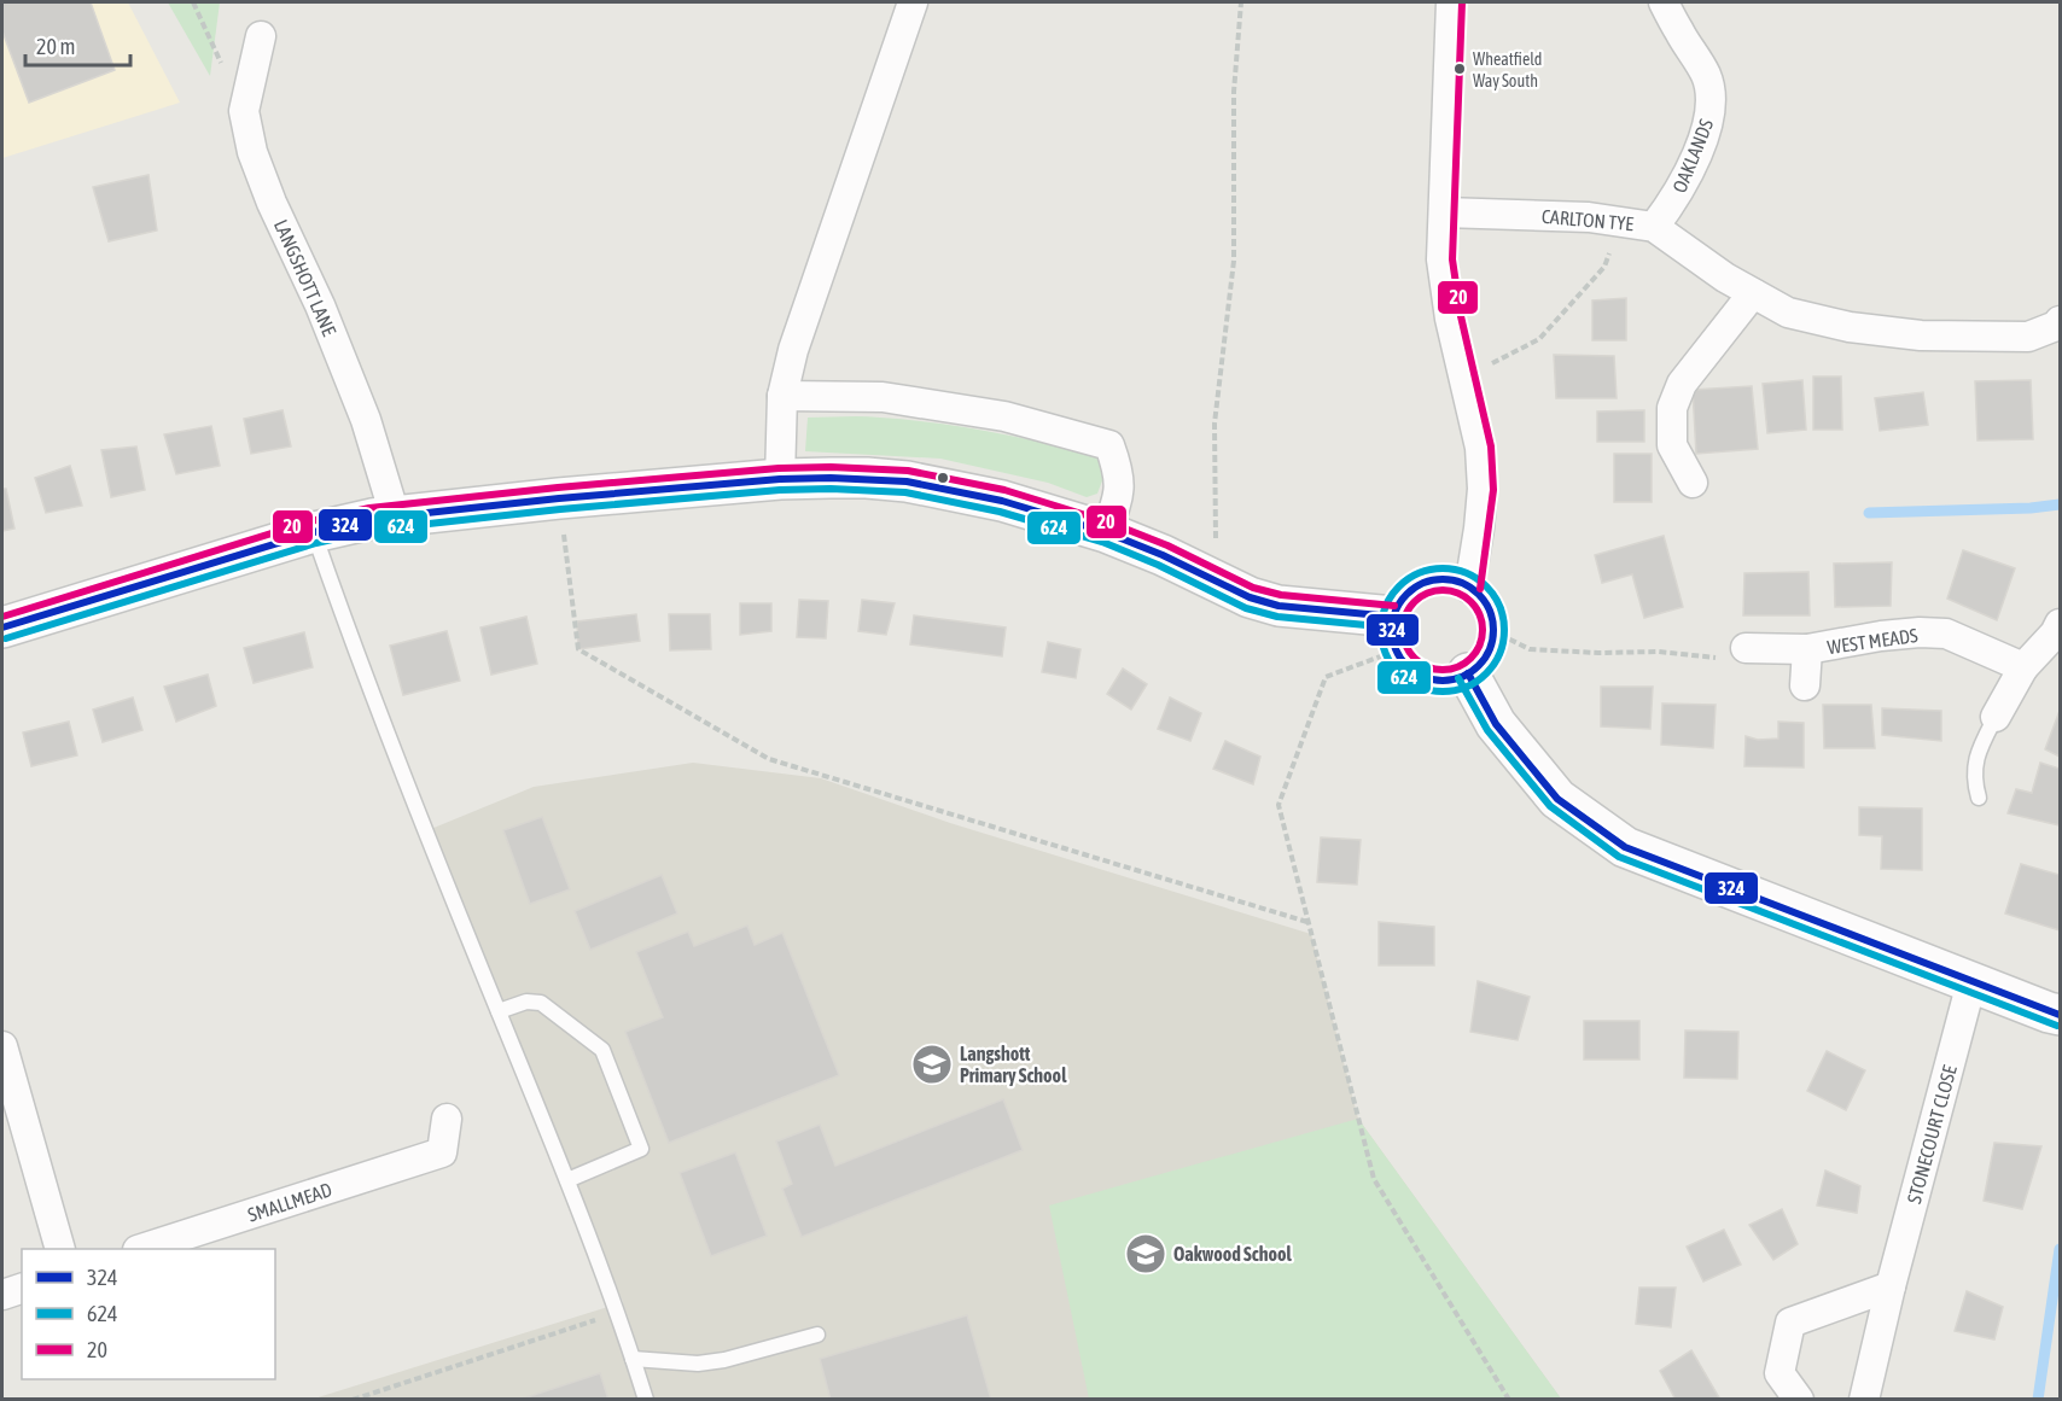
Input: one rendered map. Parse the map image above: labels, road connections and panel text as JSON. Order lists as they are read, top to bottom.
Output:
{
  "streets": {
    "street": [
      "OAKLANDS",
      "CARLTON TYE",
      "LANGSHOTT LANE",
      "WEST MEADS",
      "STONECOURT CLOSE",
      "SMALLMEAD"
    ]
  },
  "crossings": [
    ["OAKLANDS", "CARLTON TYE"]
  ],
  "places": {
    "other": ["Wheatfield Way South"],
    "school or university": ["Langshott Primary School", "Oakwood School"]
  },
  "lines": ["transit line 20", "transit line 324", "transit line 624"],
  "legend": ["324", "624", "20"],
  "scale_bar": "20 m"
}
